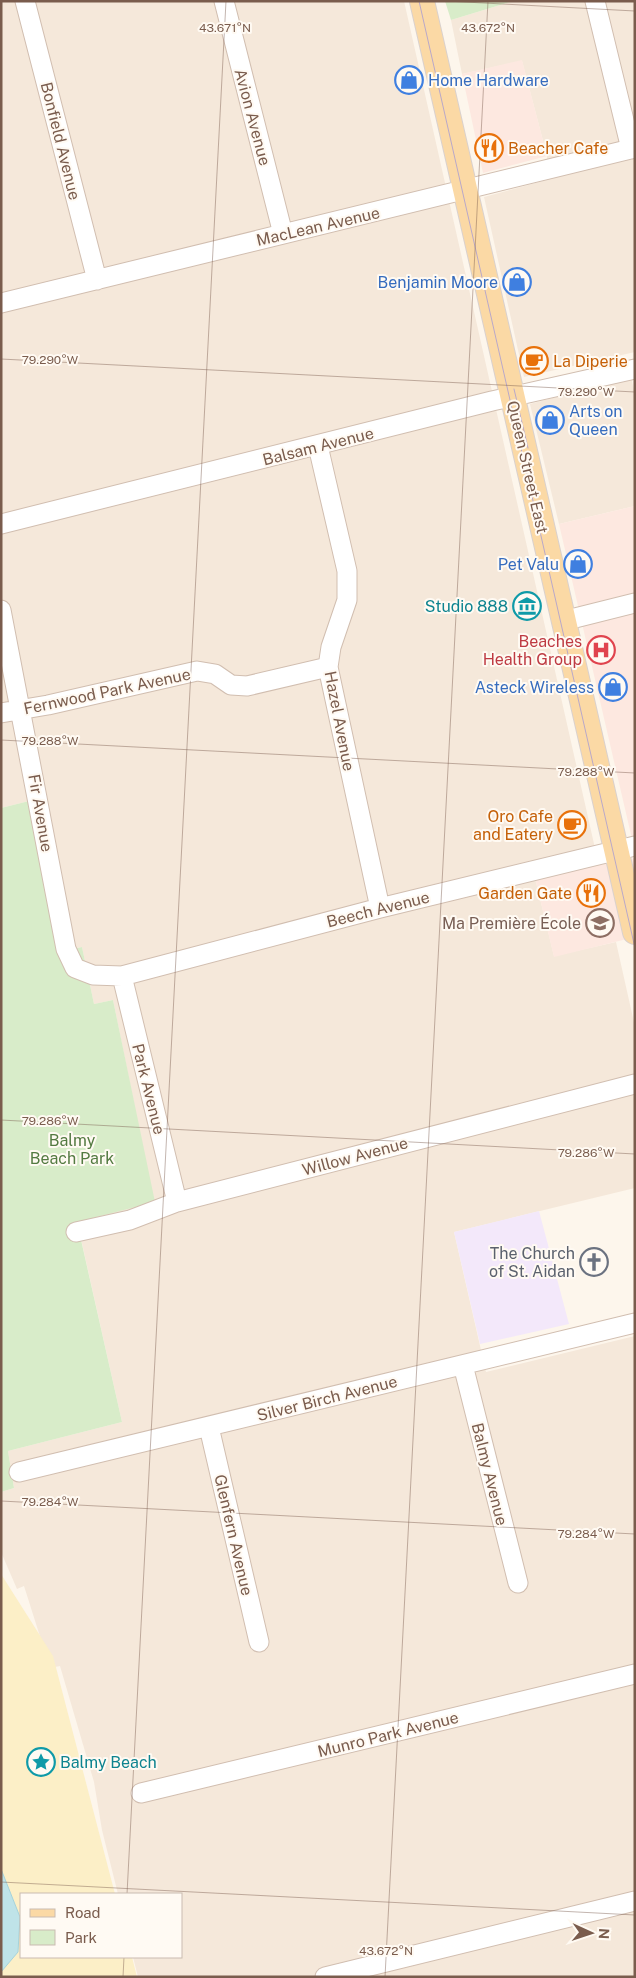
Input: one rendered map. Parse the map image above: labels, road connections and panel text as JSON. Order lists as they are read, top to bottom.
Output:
{
  "streets": {
    "main road": ["Queen Street East"],
    "street": [
      "Avion Avenue",
      "Bonfield Avenue",
      "MacLean Avenue",
      "Balsam Avenue",
      "Fernwood Park Avenue",
      "Hazel Avenue",
      "Fir Avenue",
      "Beech Avenue",
      "Park Avenue",
      "Willow Avenue",
      "Silver Birch Avenue",
      "Balmy Avenue",
      "Glenfern Avenue",
      "Munro Park Avenue"
    ]
  },
  "crossings": [
    ["Avion Avenue", "MacLean Avenue"],
    ["Bonfield Avenue", "MacLean Avenue"],
    ["MacLean Avenue", "Queen Street East"],
    ["Balsam Avenue", "Queen Street East"],
    ["Balsam Avenue", "Hazel Avenue"],
    ["Queen Street East", "Beech Avenue"],
    ["Fernwood Park Avenue", "Hazel Avenue"],
    ["Fernwood Park Avenue", "Fir Avenue"],
    ["Hazel Avenue", "Beech Avenue"],
    ["Fir Avenue", "Beech Avenue"],
    ["Fir Avenue", "Park Avenue"],
    ["Beech Avenue", "Park Avenue"],
    ["Park Avenue", "Willow Avenue"],
    ["Silver Birch Avenue", "Balmy Avenue"],
    ["Silver Birch Avenue", "Glenfern Avenue"]
  ],
  "parks": ["Balmy Beach Park"],
  "places": {
    "shop": [
      "Home Hardware",
      "Benjamin Moore",
      "Arts on Queen",
      "Pet Valu",
      "Asteck Wireless"
    ],
    "restaurant": ["Beacher Cafe", "Garden Gate"],
    "cafe": ["La Diperie", "Oro Cafe and Eatery"],
    "museum": ["Studio 888"],
    "hospital": ["Beaches Health Group"],
    "school or university": ["Ma Première École"],
    "church": ["The Church of St. Aidan"],
    "place": ["Balmy Beach"]
  },
  "legend": ["Road", "Park"],
  "north": "right",
  "coordinates": [
    "43.671°N",
    "43.672°N",
    "79.290°W",
    "79.288°W",
    "79.286°W",
    "79.284°W"
  ]
}
